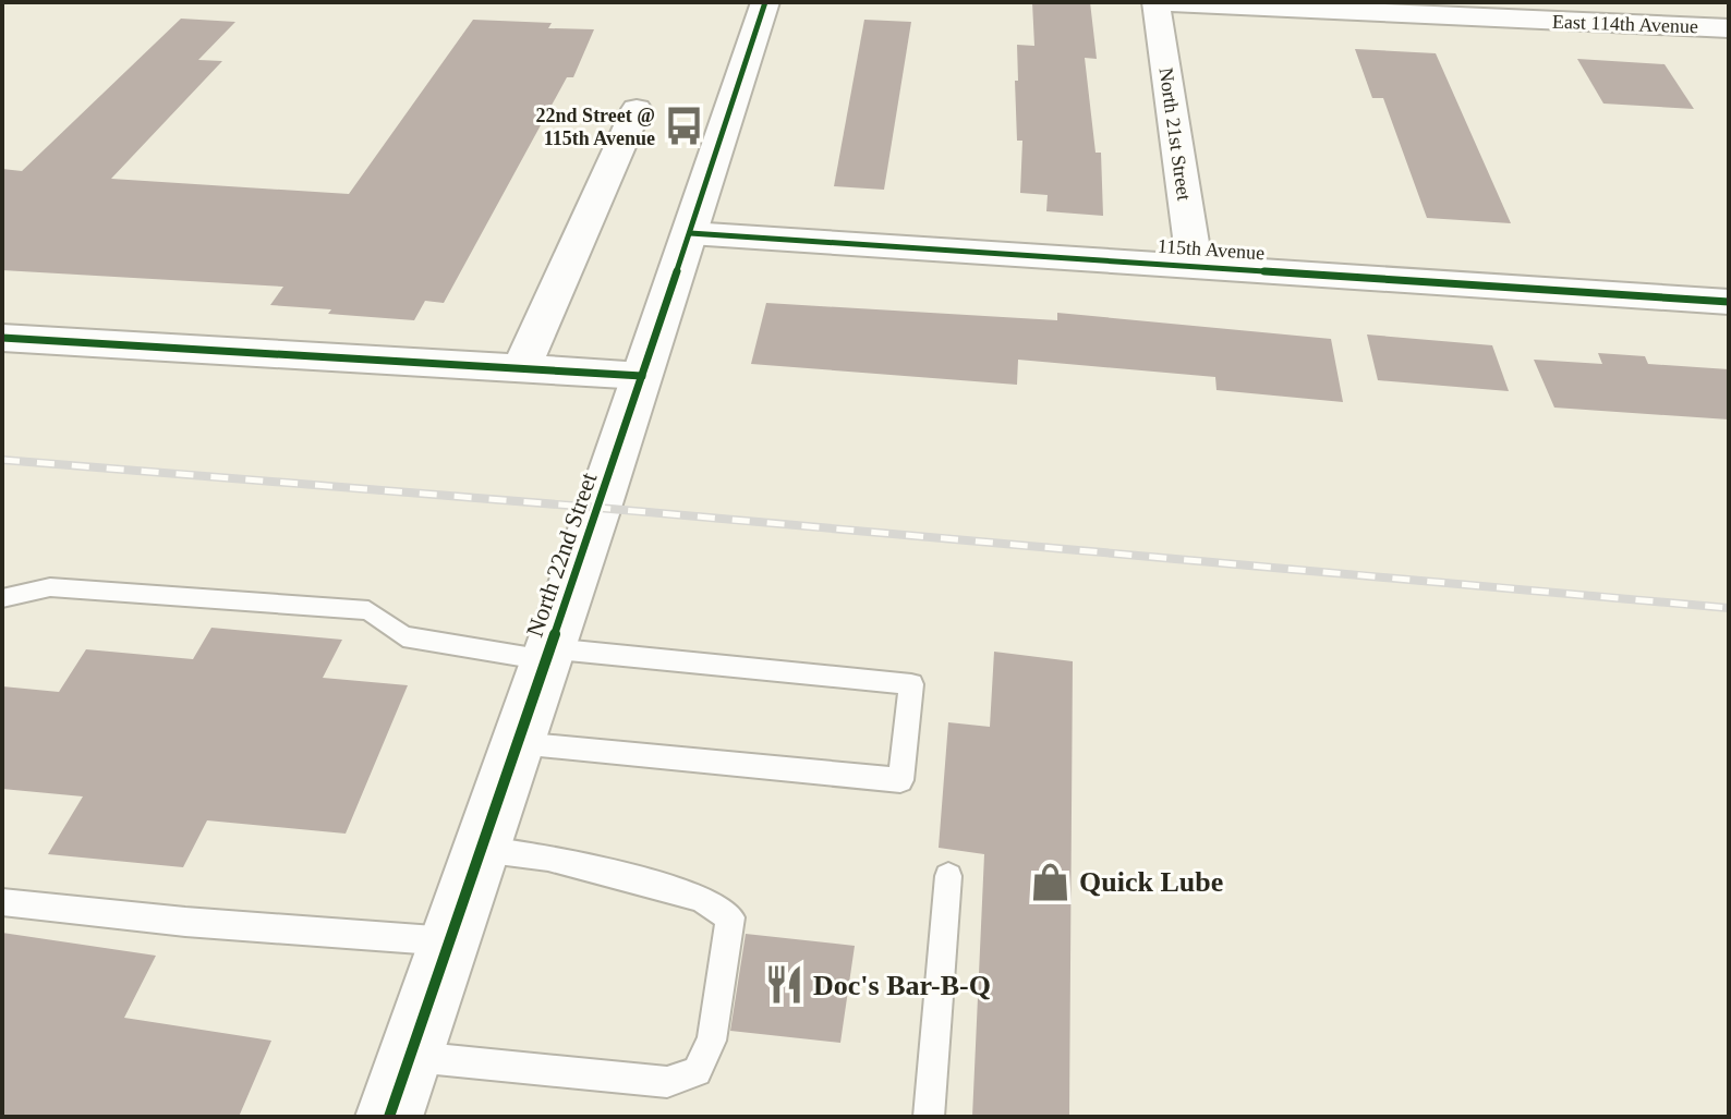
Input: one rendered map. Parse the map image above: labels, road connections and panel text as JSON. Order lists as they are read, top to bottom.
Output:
{
  "streets": {
    "street": [
      "East 114th Avenue",
      "North 21st Street",
      "115th Avenue",
      "North 22nd Street"
    ]
  },
  "crossings": [
    ["East 114th Avenue", "North 21st Street"],
    ["North 21st Street", "115th Avenue"],
    ["115th Avenue", "North 22nd Street"]
  ],
  "places": {
    "bus stop": ["22nd Street @ 115th Avenue"],
    "shop": ["Quick Lube"],
    "restaurant": ["Doc's Bar-B-Q"]
  }
}
